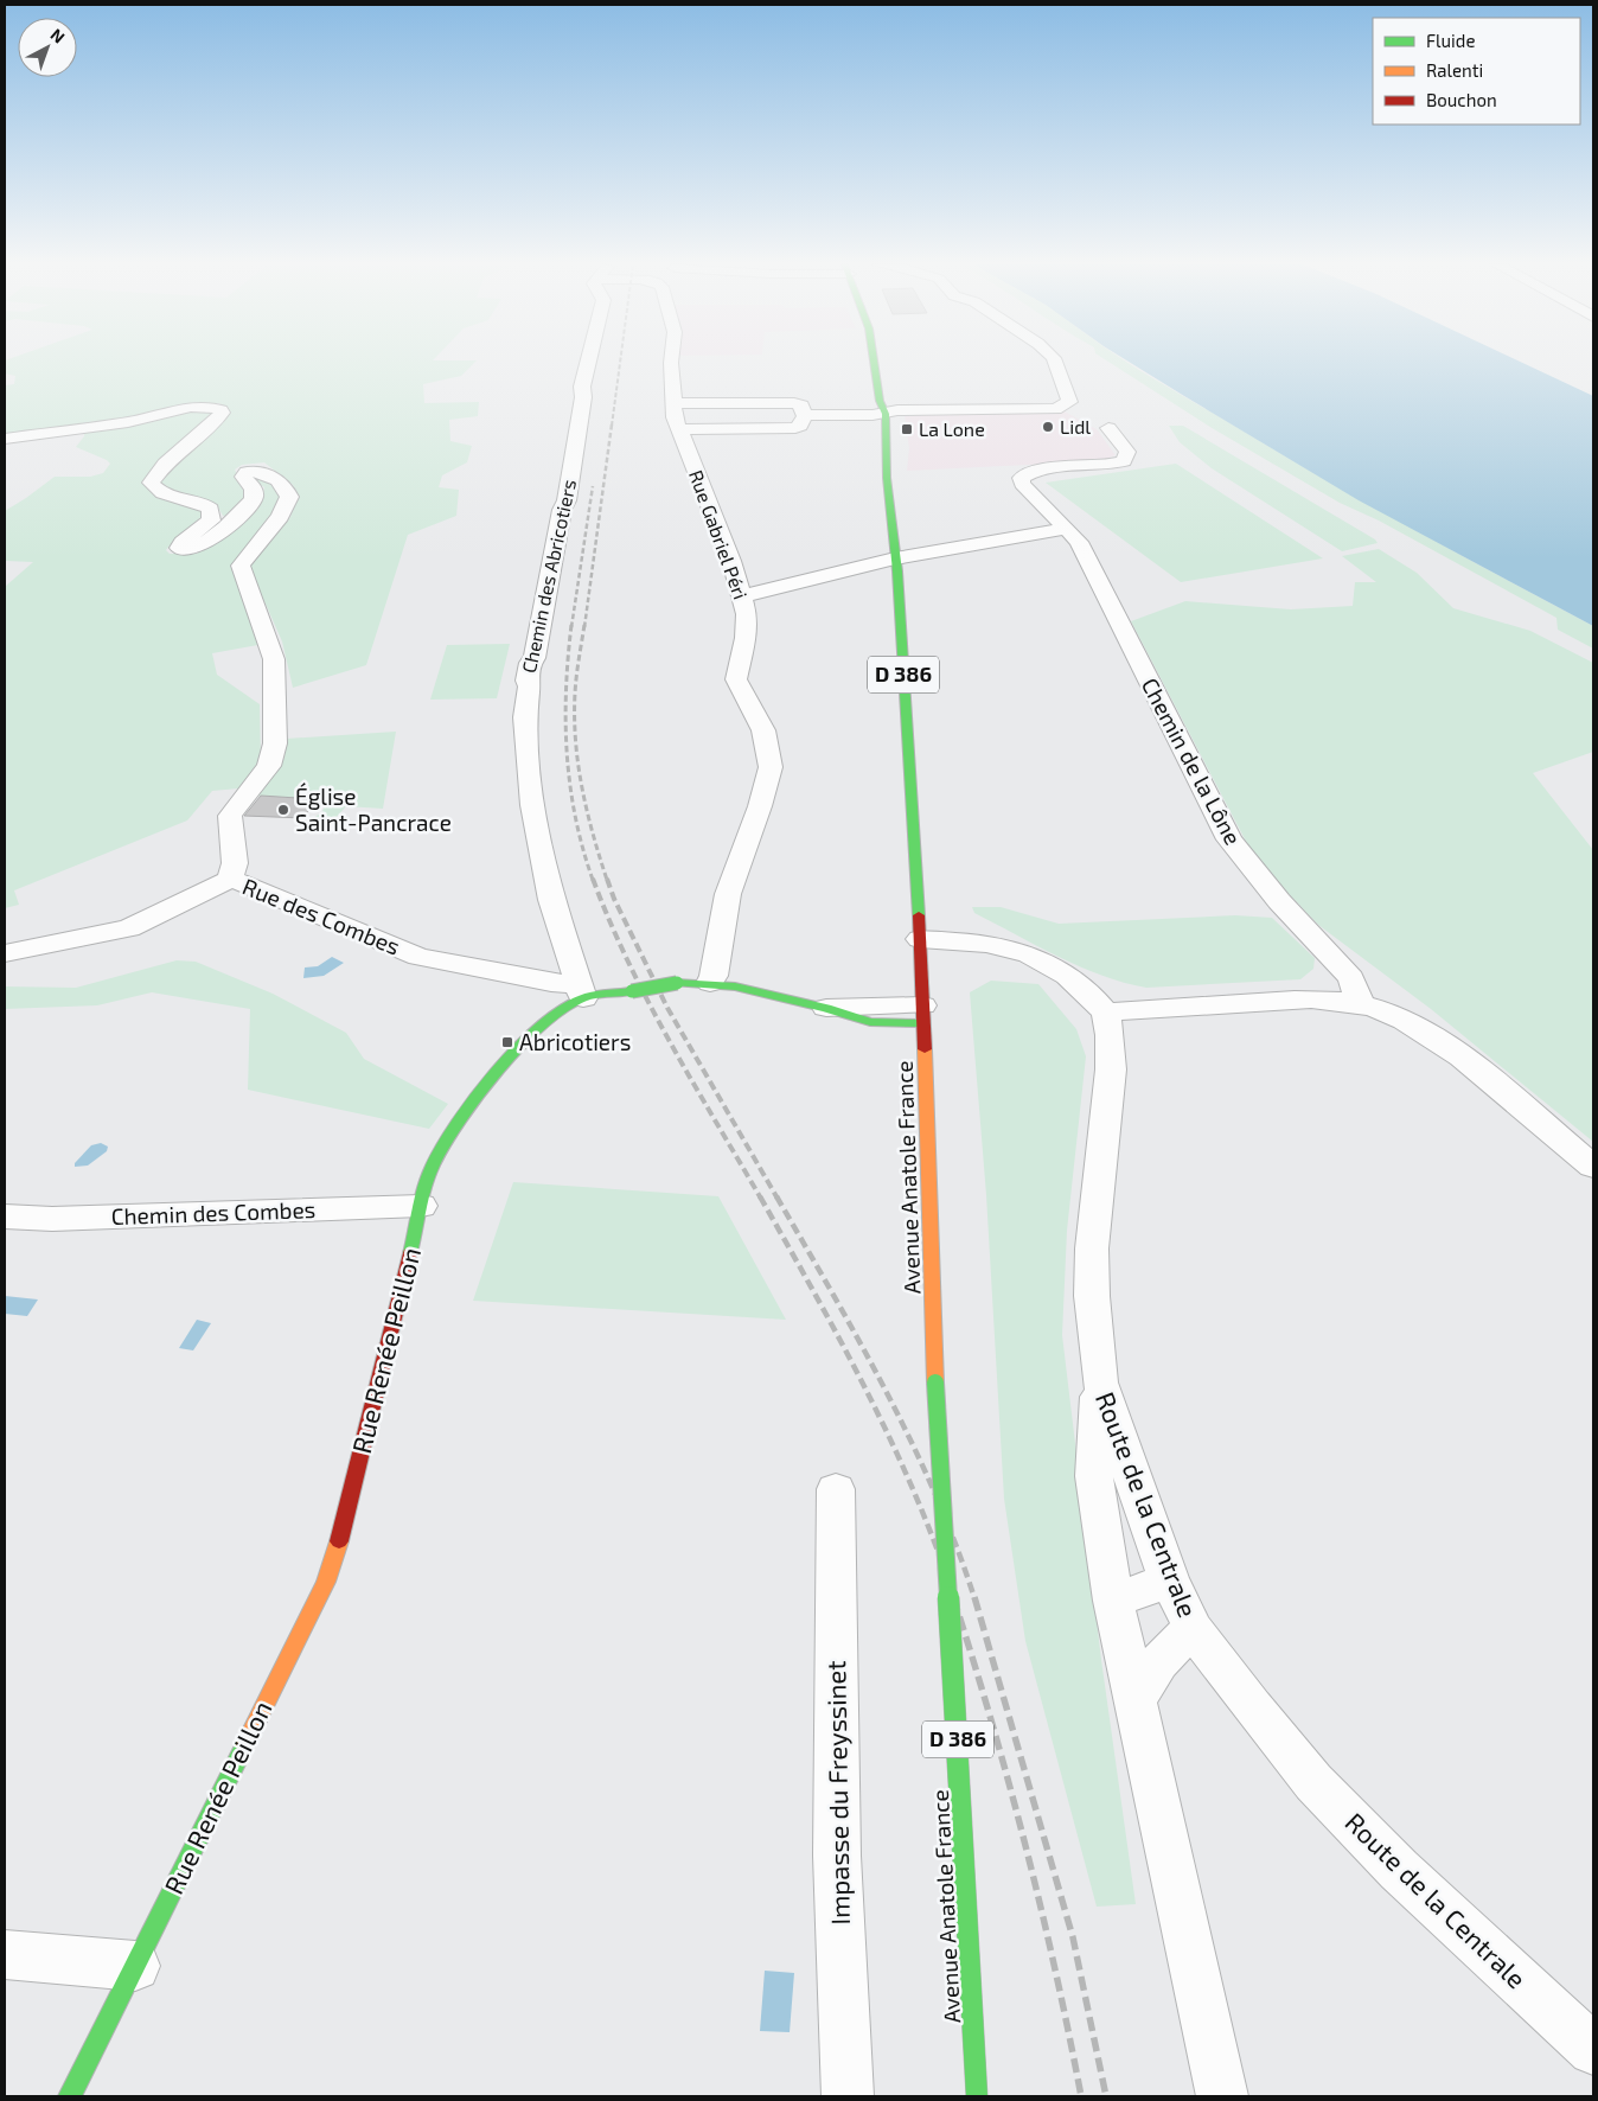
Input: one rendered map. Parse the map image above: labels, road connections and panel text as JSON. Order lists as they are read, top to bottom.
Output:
{
  "streets": {
    "main road": ["D 386", "Avenue Anatole France", "Rue Renée Peillon"],
    "street": [
      "Rue Gabriel Péri",
      "Chemin des Abricotiers",
      "Chemin de la Lône",
      "Rue des Combes",
      "Chemin des Combes",
      "Route de la Centrale",
      "Impasse du Freyssinet"
    ]
  },
  "crossings": [
    ["Rue Gabriel Péri", "Rue Renée Peillon"],
    ["Chemin des Abricotiers", "Rue des Combes"],
    ["Chemin des Abricotiers", "Rue Renée Peillon"],
    ["Rue des Combes", "Rue Renée Peillon"],
    ["Avenue Anatole France", "Rue Renée Peillon"],
    ["Chemin des Combes", "Rue Renée Peillon"]
  ],
  "places": {
    "other": ["Lidl", "Église Saint-Pancrace"],
    "transit": ["La Lone", "Abricotiers"]
  },
  "legend": ["Fluide", "Ralenti", "Bouchon"],
  "north": "top right"
}
